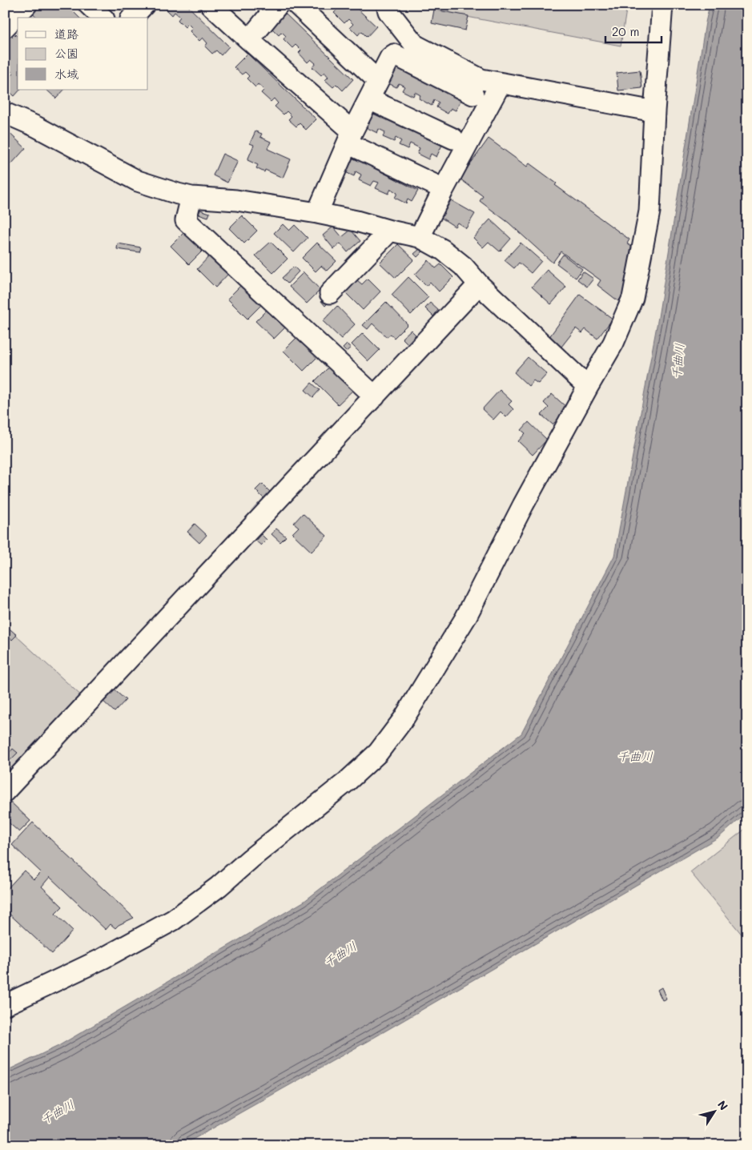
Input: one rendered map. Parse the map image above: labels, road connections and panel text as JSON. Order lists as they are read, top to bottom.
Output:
{
  "water": ["千曲川"],
  "legend": ["道路", "公園", "水域"],
  "scale_bar": "20 m",
  "north": "top right"
}
